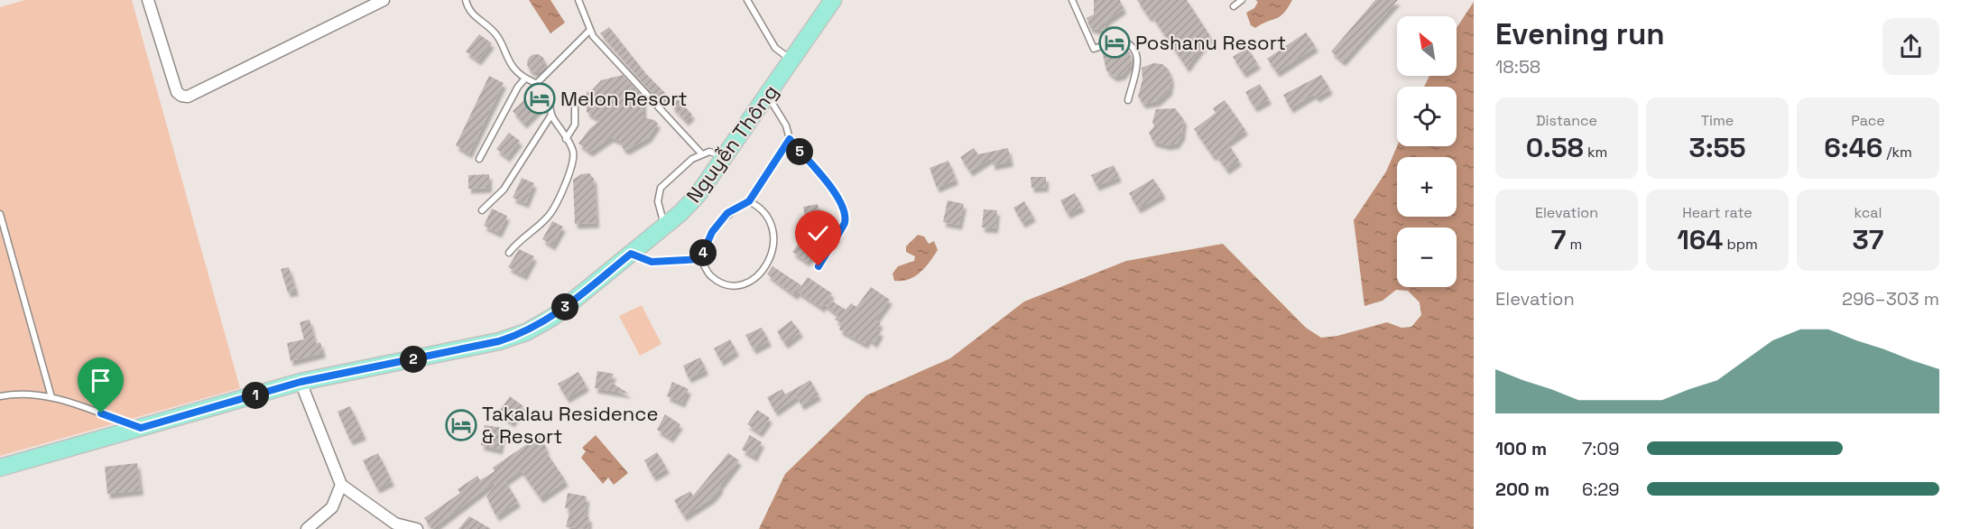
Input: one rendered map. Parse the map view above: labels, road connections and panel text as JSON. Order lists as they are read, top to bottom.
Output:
{
  "streets": {
    "main road": ["Nguyễn Thông"]
  },
  "places": {
    "hotel": ["Poshanu Resort", "Melon Resort", "Takalau Residence & Resort"]
  },
  "north": "top left",
  "page": {
    "heading": ["Evening run", "18:58"],
    "map_buttons": ["+", "−"],
    "stats": [
      ["Distance", "0.58 km"],
      ["Time", "3:55"],
      ["Pace", "6:46 /km"],
      ["Elevation", "7 m"],
      ["Heart rate", "164 bpm"],
      ["kcal", "37"]
    ],
    "pins": [
      "5",
      "4",
      "3",
      "2",
      "1"
    ],
    "chart": ["Elevation", "296–303 m"],
    "list": [
      {
        "name": "100 m",
        "note": "7:09"
      },
      {
        "name": "200 m",
        "note": "6:29"
      }
    ]
  }
}
